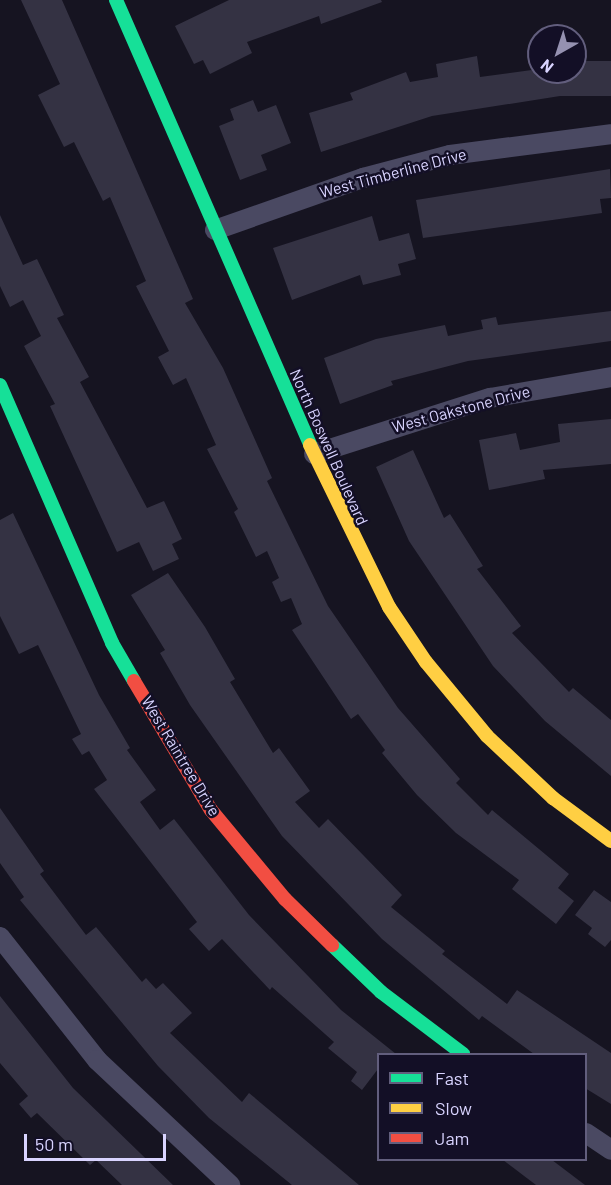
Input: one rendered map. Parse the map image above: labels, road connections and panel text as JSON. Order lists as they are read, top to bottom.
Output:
{
  "streets": {
    "street": [
      "West Timberline Drive",
      "West Oakstone Drive",
      "North Boswell Boulevard",
      "West Raintree Drive"
    ]
  },
  "crossings": [
    ["West Timberline Drive", "North Boswell Boulevard"],
    ["West Oakstone Drive", "North Boswell Boulevard"]
  ],
  "legend": ["Fast", "Slow", "Jam"],
  "scale_bar": "50 m",
  "north": "bottom left"
}
